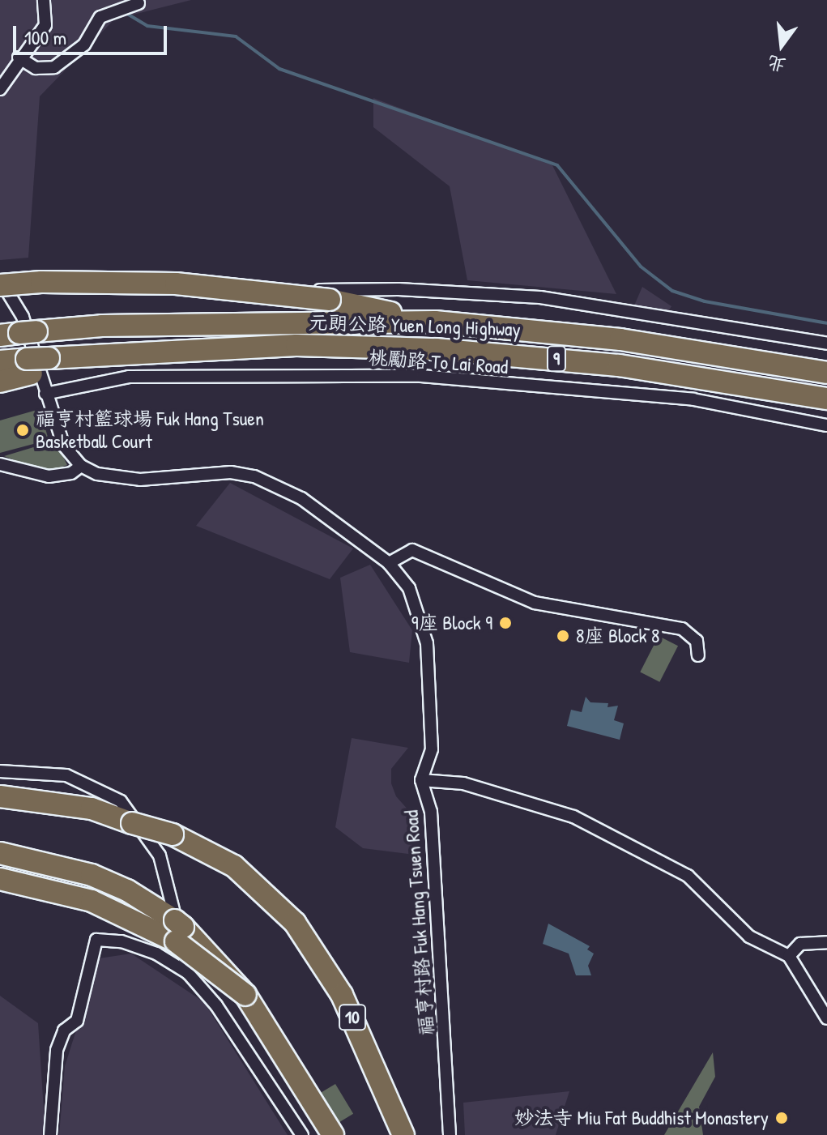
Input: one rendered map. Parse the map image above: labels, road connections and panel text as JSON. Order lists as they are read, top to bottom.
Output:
{
  "streets": {
    "highway": ["元朗公路 Yuen Long Highway", "9", "10"],
    "street": ["桃勵路 To Lai Road", "福亨村路 Fuk Hang Tsuen Road"]
  },
  "places": [
    "福亨村籃球場 Fuk Hang Tsuen Basketball Court",
    "9座 Block 9",
    "8座 Block 8",
    "妙法寺 Miu Fat Buddhist Monastery"
  ],
  "scale_bar": "100 m",
  "north": "bottom"
}
